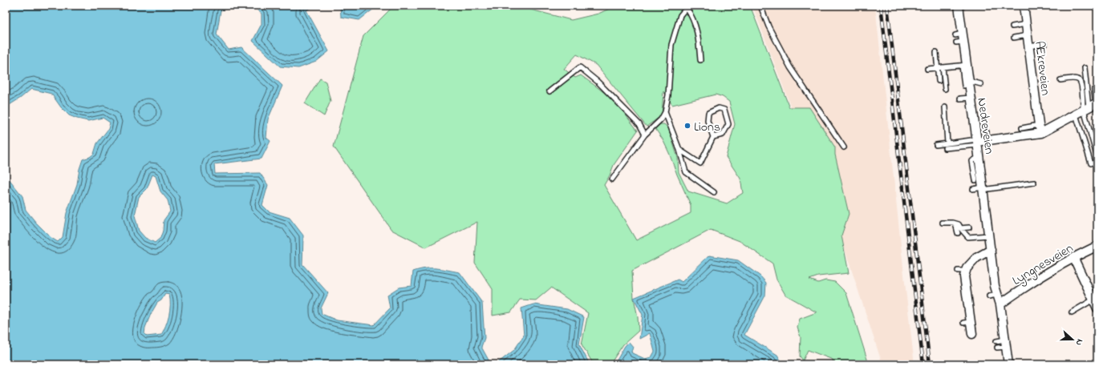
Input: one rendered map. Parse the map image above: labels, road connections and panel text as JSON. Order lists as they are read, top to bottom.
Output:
{
  "streets": {
    "street": ["Ækreveien", "Nedreveien", "Lyngnesveien"]
  },
  "crossings": [
    ["Nedreveien", "Lyngnesveien"]
  ],
  "places": ["Lions"],
  "north": "right"
}
